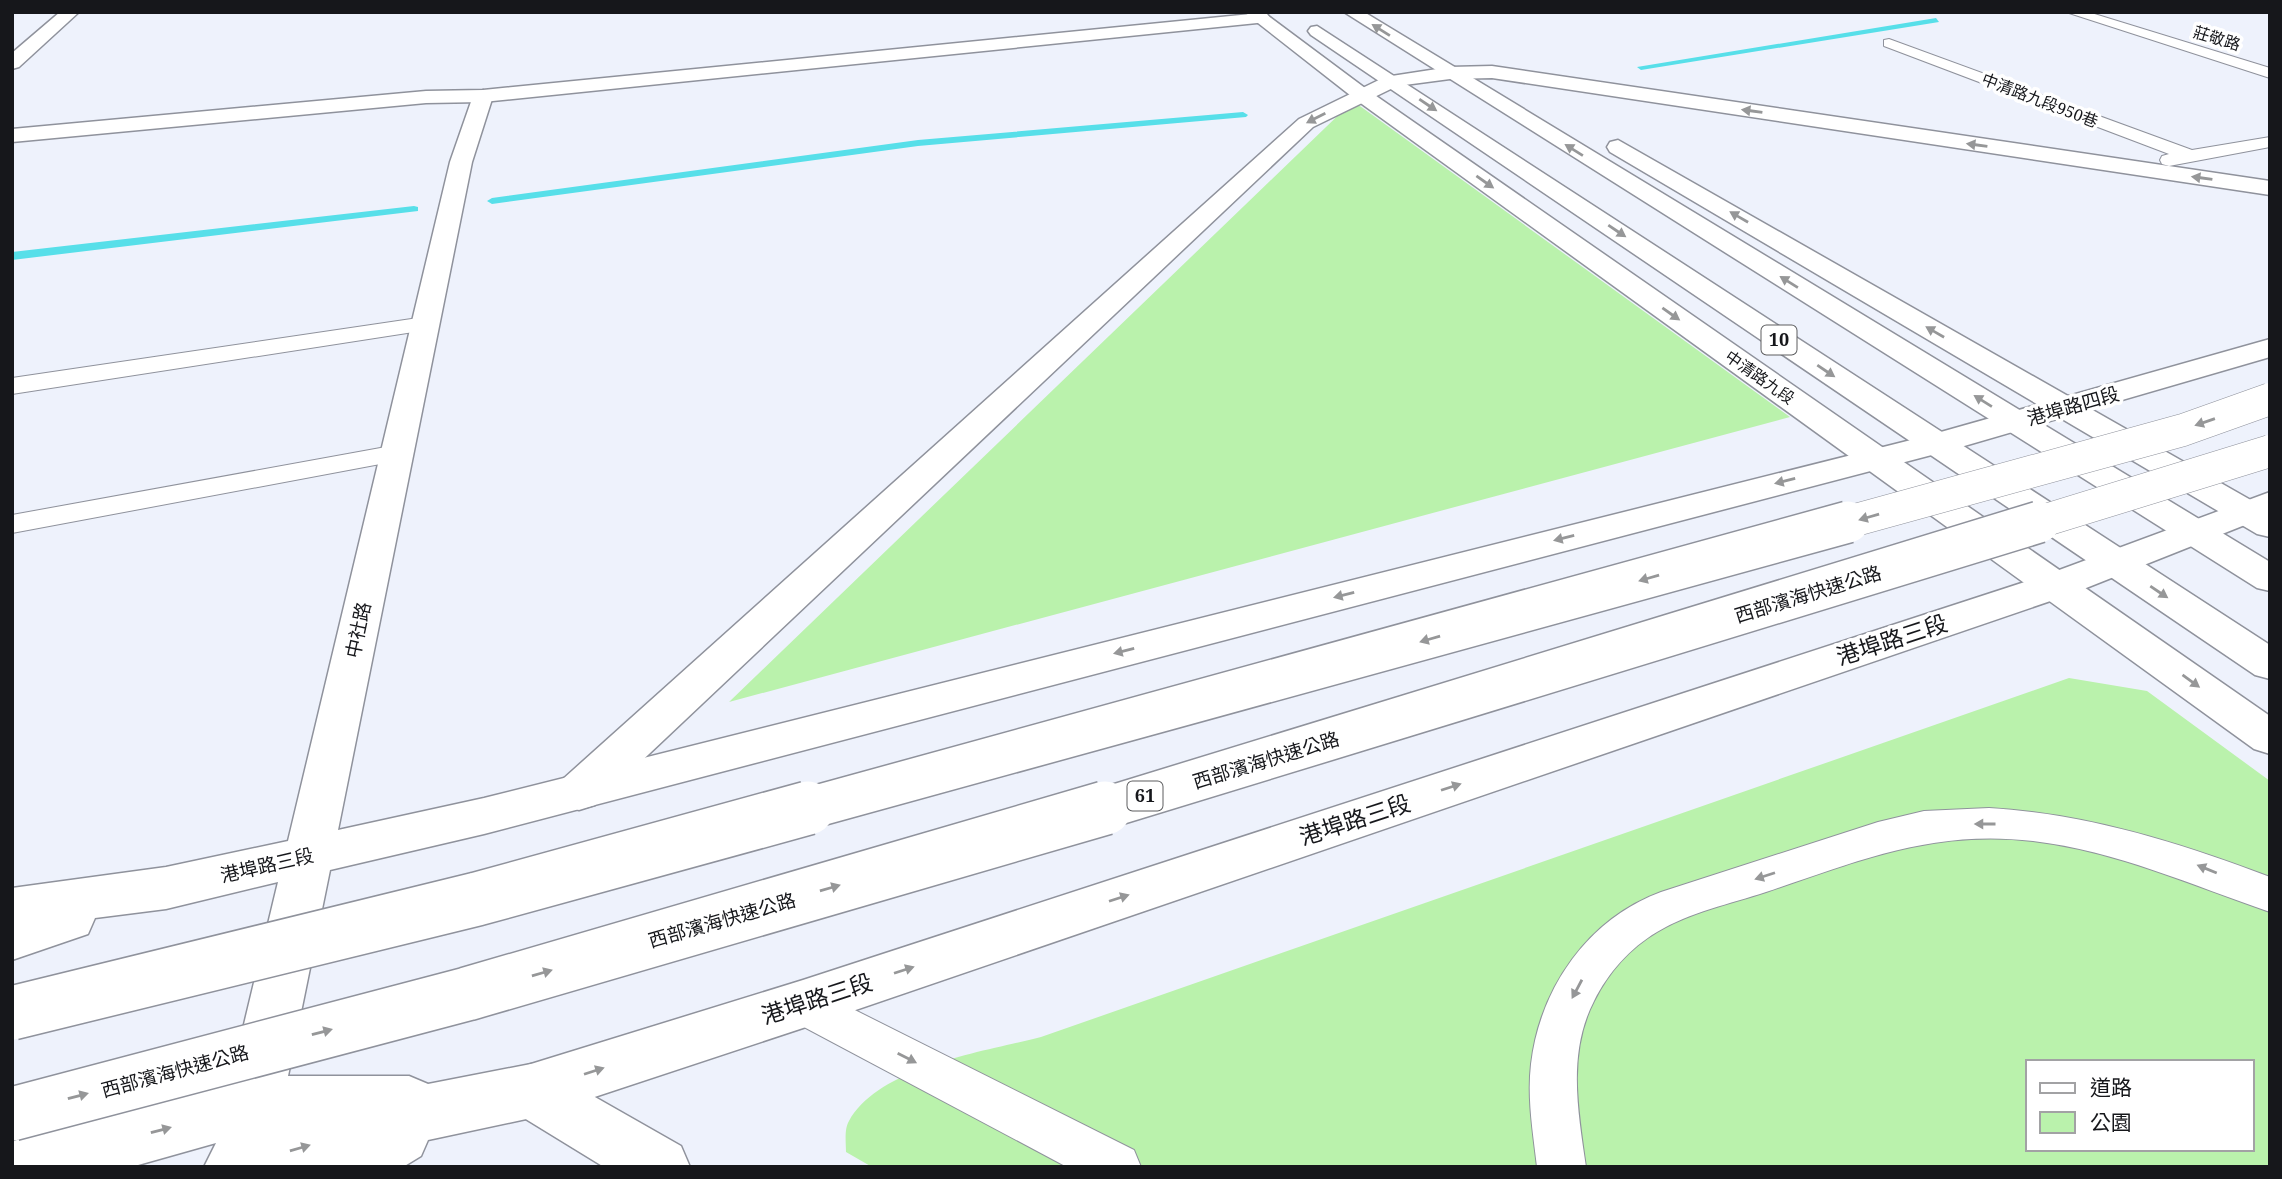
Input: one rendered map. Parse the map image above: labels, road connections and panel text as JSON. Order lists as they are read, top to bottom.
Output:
{
  "streets": {
    "main road": [
      "10",
      "中清路九段",
      "港埠路四段",
      "西部濱海快速公路",
      "中社路",
      "港埠路三段",
      "61"
    ],
    "lane": ["莊敬路", "中清路九段950巷"]
  },
  "crossings": [
    ["10", "港埠路四段"],
    ["10", "港埠路三段"],
    ["中清路九段", "港埠路四段"],
    ["中清路九段", "港埠路三段"],
    ["港埠路四段", "港埠路三段"],
    ["中社路", "港埠路三段"]
  ],
  "legend": ["道路", "公園"]
}
